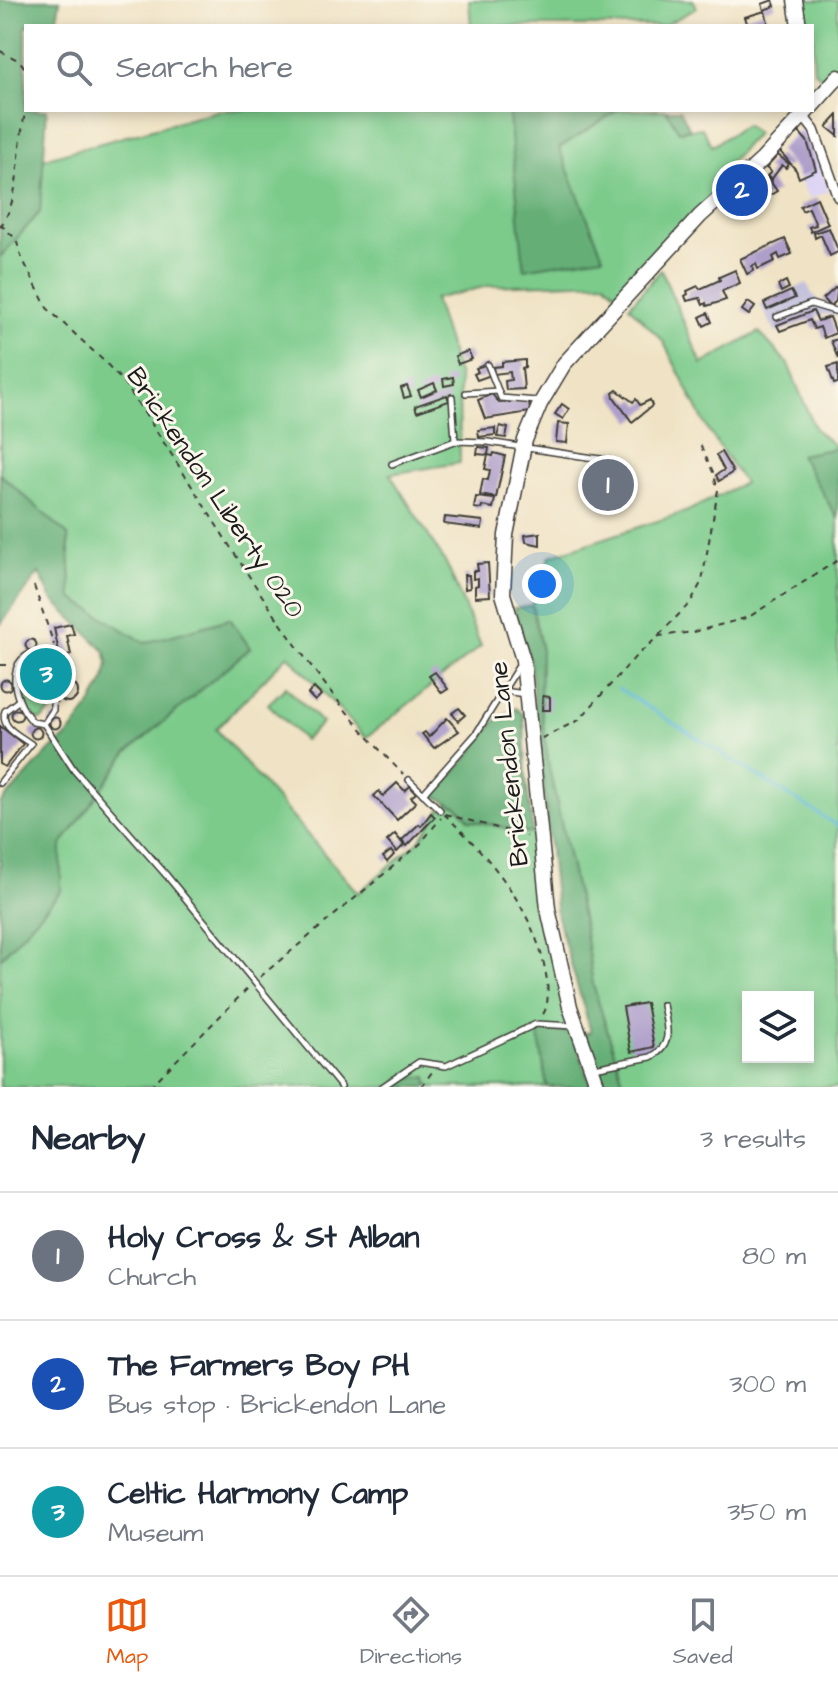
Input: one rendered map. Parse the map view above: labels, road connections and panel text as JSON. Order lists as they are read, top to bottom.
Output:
{
  "streets": {
    "street": ["Brickendon Lane"],
    "path": ["Brickendon Liberty 020"]
  },
  "page": {
    "search": "Search here",
    "pins": ["2", "1", "3"],
    "heading": ["Nearby", "3 results"],
    "list": [
      {
        "mark": "1",
        "name": "Holy Cross & St Alban",
        "note": "Church",
        "value": "80 m"
      },
      {
        "mark": "2",
        "name": "The Farmers Boy PH",
        "note": "Bus stop · Brickendon Lane",
        "value": "300 m"
      },
      {
        "mark": "3",
        "name": "Celtic Harmony Camp",
        "note": "Museum",
        "value": "350 m"
      }
    ],
    "nav": ["Map", "Directions", "Saved"]
  }
}
